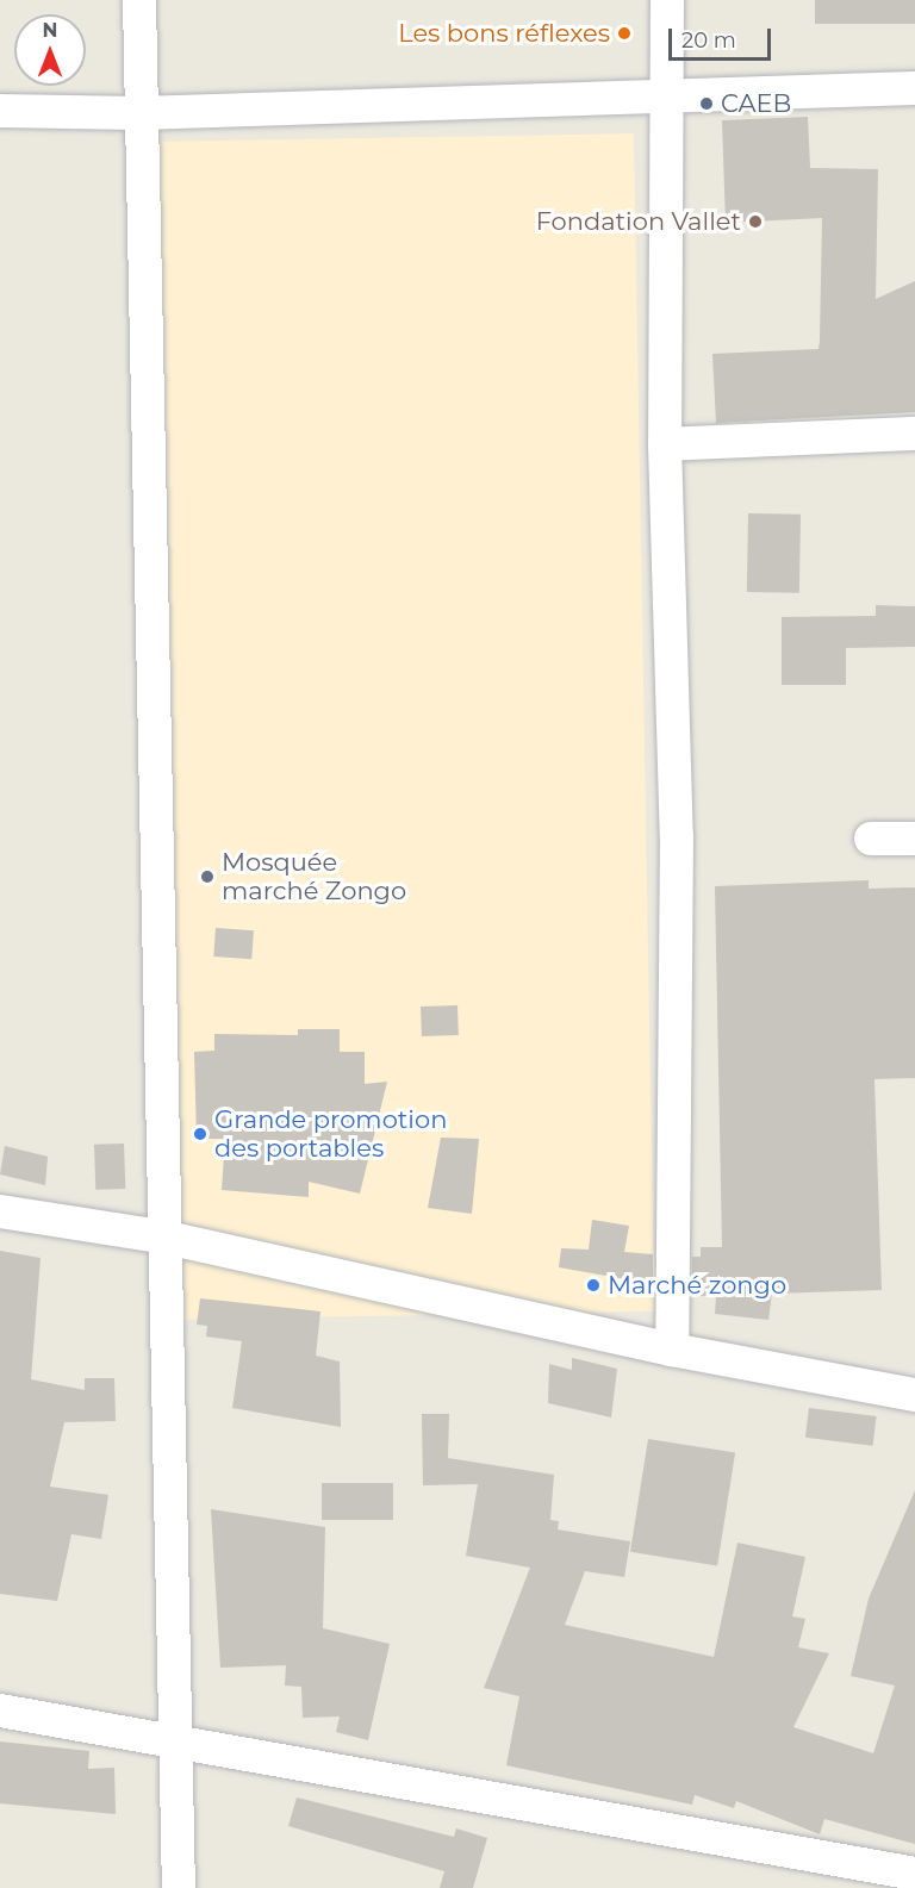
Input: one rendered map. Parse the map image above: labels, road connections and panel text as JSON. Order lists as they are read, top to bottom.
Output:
{
  "places": [
    "Les bons réflexes",
    "CAEB",
    "Fondation Vallet",
    "Mosquée marché Zongo",
    "Grande promotion des portables",
    "Marché zongo"
  ],
  "scale_bar": "20 m",
  "north": "top"
}
